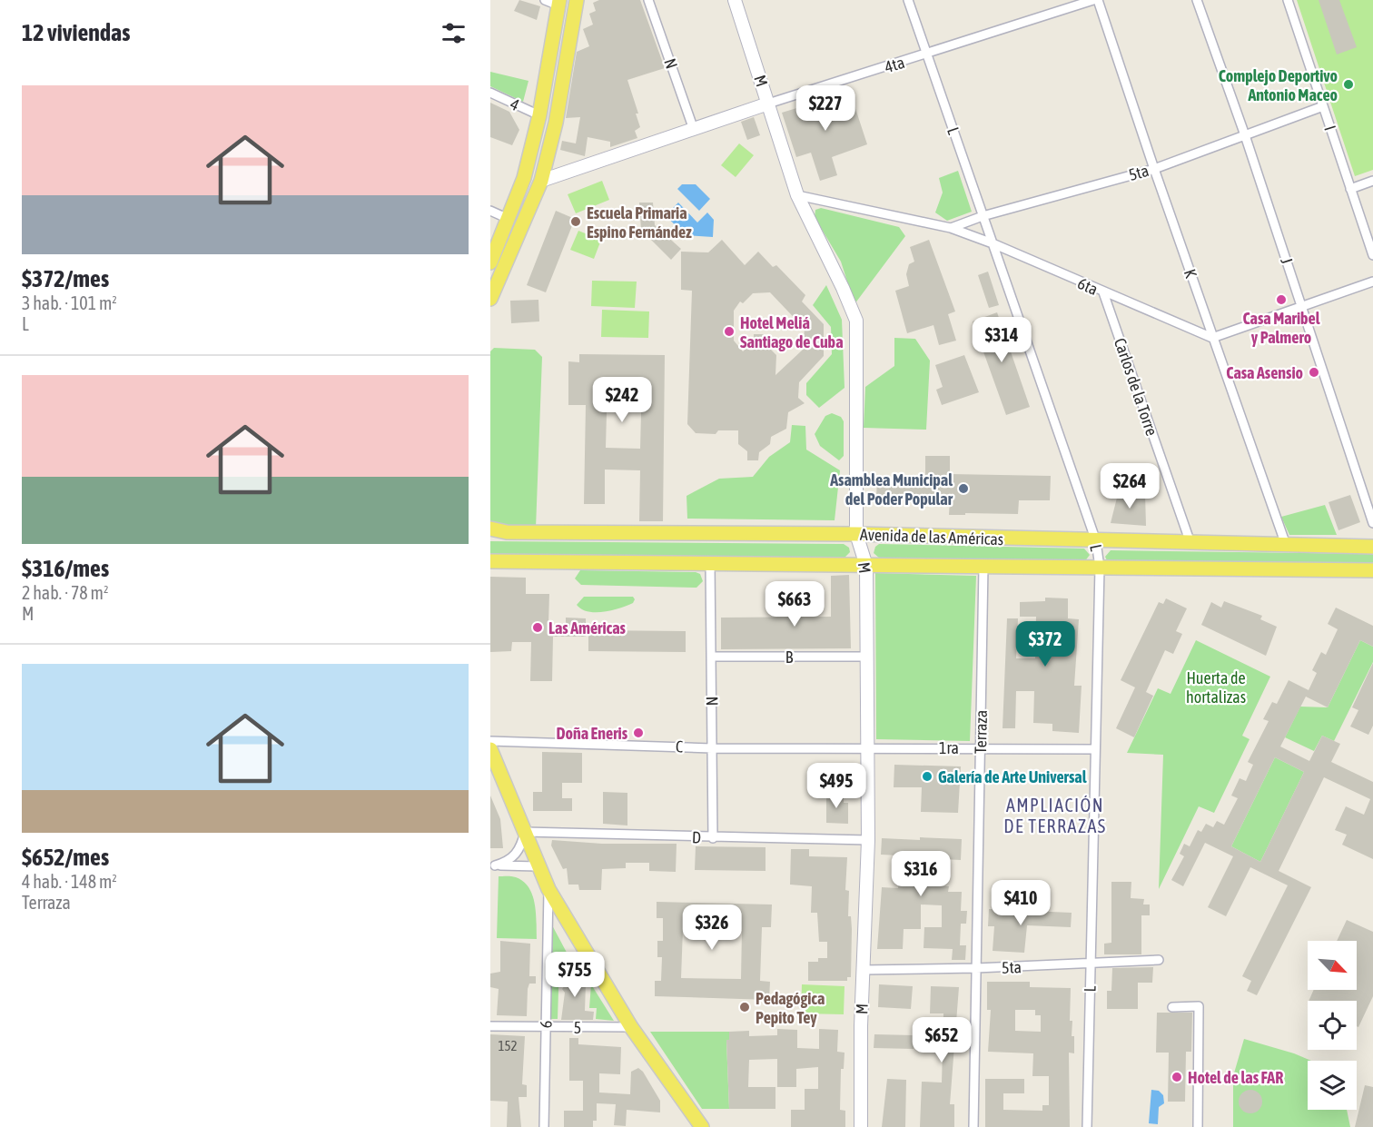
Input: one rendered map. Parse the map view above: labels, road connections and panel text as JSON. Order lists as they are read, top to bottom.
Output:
{
  "streets": {
    "main road": ["Avenida de las Américas"],
    "street": [
      "N",
      "4ta",
      "M",
      "4",
      "I",
      "L",
      "5ta",
      "J",
      "K",
      "6ta",
      "Carlos de la Torre",
      "B",
      "Terraza",
      "C",
      "1ra",
      "D",
      "6",
      "5"
    ]
  },
  "crossings": [
    ["N", "4ta"],
    ["N", "Avenida de las Américas"],
    ["N", "B"],
    ["N", "C"],
    ["N", "D"],
    ["4ta", "M"],
    ["4ta", "L"],
    ["M", "5ta"],
    ["M", "6ta"],
    ["M", "Avenida de las Américas"],
    ["M", "B"],
    ["M", "C"],
    ["M", "1ra"],
    ["M", "D"],
    ["I", "5ta"],
    ["L", "5ta"],
    ["L", "6ta"],
    ["L", "Avenida de las Américas"],
    ["L", "1ra"],
    ["5ta", "J"],
    ["5ta", "K"],
    ["5ta", "6ta"],
    ["5ta", "Terraza"],
    ["K", "6ta"],
    ["K", "Avenida de las Américas"],
    ["6ta", "Carlos de la Torre"],
    ["Carlos de la Torre", "Avenida de las Américas"],
    ["Avenida de las Américas", "Terraza"],
    ["Terraza", "1ra"],
    ["C", "1ra"],
    ["6", "5"]
  ],
  "districts": ["AMPLIACIÓN DE TERRAZAS"],
  "parks": ["Huerta de hortalizas"],
  "places": [
    "Complejo Deportivo Antonio Maceo",
    "Escuela Primaria Espino Fernández",
    "Casa Maribel y Palmero",
    "Hotel Meliá Santiago de Cuba",
    "Casa Asensio",
    "Asamblea Municipal del Poder Popular",
    "Las Américas",
    "Doña Eneris",
    "Galería de Arte Universal",
    "Pedagógica Pepito Tey",
    "Hotel de las FAR"
  ],
  "house_numbers": ["152"],
  "north": "bottom right",
  "page": {
    "heading": "12 viviendas",
    "list": [
      {
        "name": "$372/mes",
        "note": "3 hab. · 101 m² · L"
      },
      {
        "name": "$316/mes",
        "note": "2 hab. · 78 m² · M"
      },
      {
        "name": "$652/mes",
        "note": "4 hab. · 148 m² · Terraza"
      }
    ],
    "price": [
      "$227",
      "$314",
      "$242",
      "$264",
      "$663",
      "$372",
      "$495",
      "$316",
      "$410",
      "$326",
      "$755",
      "$652"
    ]
  }
}
